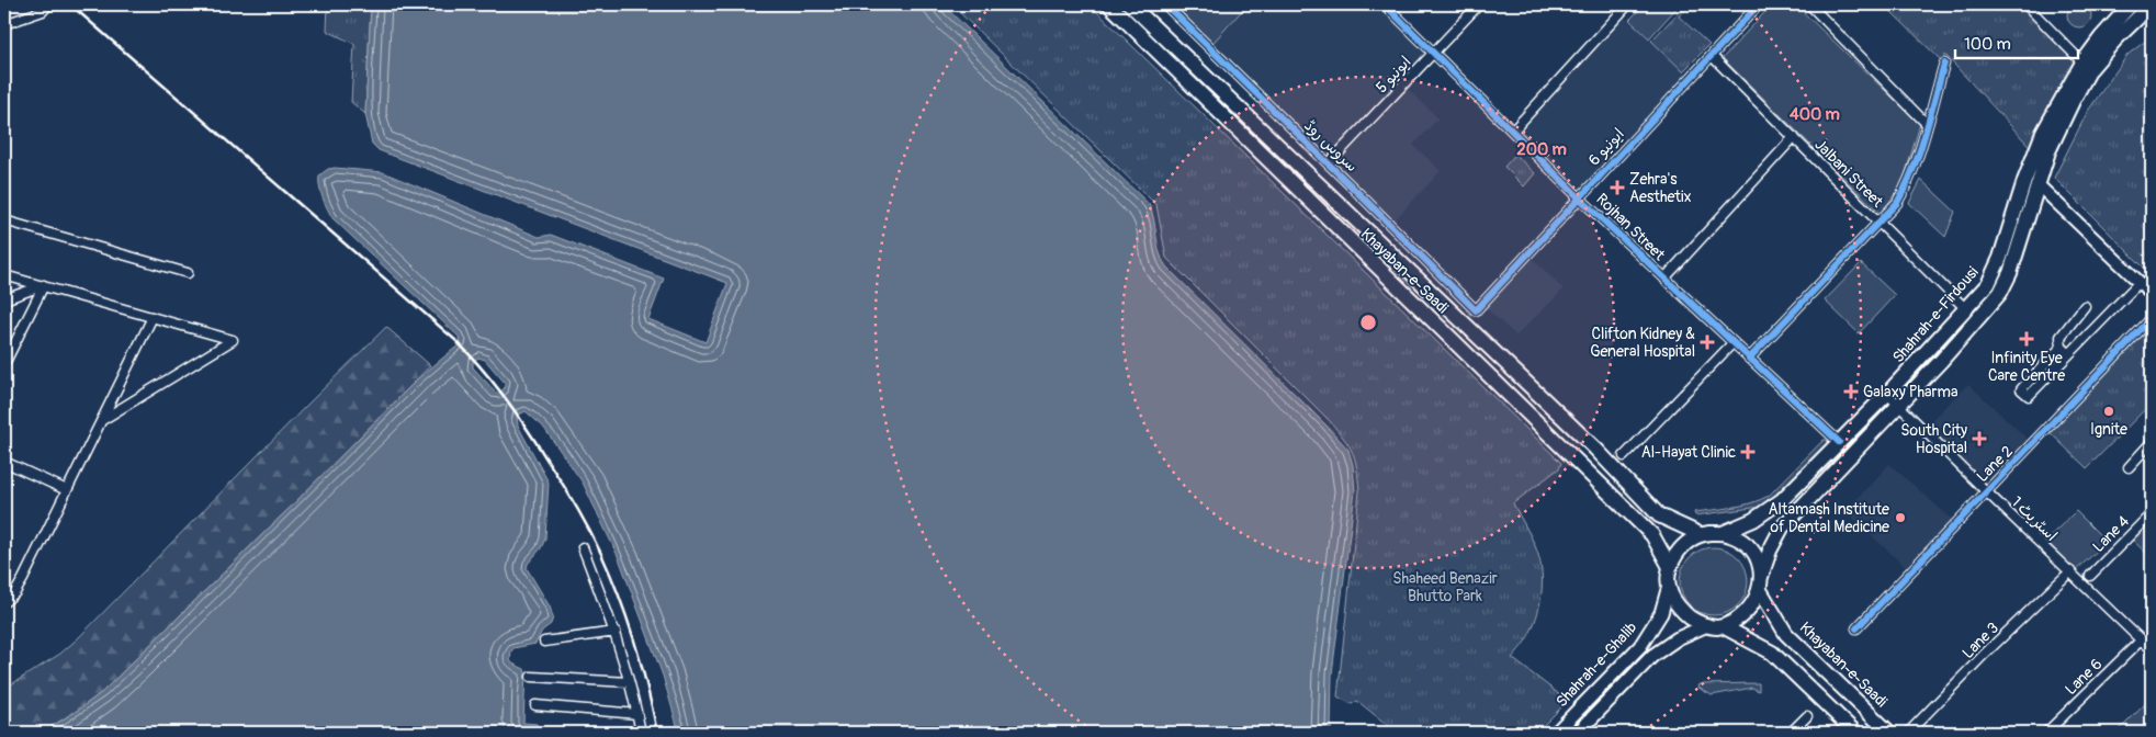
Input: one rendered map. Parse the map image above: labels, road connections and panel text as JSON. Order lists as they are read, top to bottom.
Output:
{
  "streets": {
    "main road": ["Khayaban-e-Saadi", "Shahrah-e-Firdousi", "Shahrah-e-Ghalib"],
    "street": [
      "ایونیو 5",
      "سروس روڈ",
      "ایونیو 6",
      "Jalbani Street",
      "Rojhan Street",
      "Lane 2",
      "اسٹریٹ 1",
      "Lane 4",
      "Lane 3",
      "Lane 6"
    ]
  },
  "crossings": [
    ["ایونیو 5", "سروس روڈ"],
    ["ایونیو 5", "Rojhan Street"],
    ["سروس روڈ", "ایونیو 6"],
    ["ایونیو 6", "Jalbani Street"],
    ["ایونیو 6", "Rojhan Street"],
    ["Jalbani Street", "Shahrah-e-Firdousi"],
    ["Rojhan Street", "Shahrah-e-Firdousi"],
    ["Khayaban-e-Saadi", "Shahrah-e-Firdousi"],
    ["Khayaban-e-Saadi", "Shahrah-e-Ghalib"],
    ["Shahrah-e-Firdousi", "اسٹریٹ 1"],
    ["Shahrah-e-Firdousi", "Shahrah-e-Ghalib"],
    ["Lane 2", "اسٹریٹ 1"],
    ["اسٹریٹ 1", "Lane 3"],
    ["اسٹریٹ 1", "Lane 6"]
  ],
  "parks": ["Shaheed Benazir Bhutto Park"],
  "places": {
    "health": [
      "Zehra's Aesthetix",
      "Infinity Eye Care Centre",
      "Clifton Kidney & General Hospital",
      "Galaxy Pharma",
      "South City Hospital",
      "Al-Hayat Clinic"
    ],
    "other": ["Ignite", "Altamash Institute of Dental Medicine"]
  },
  "scale_bar": "100 m",
  "rings": ["400 m", "200 m"]
}
